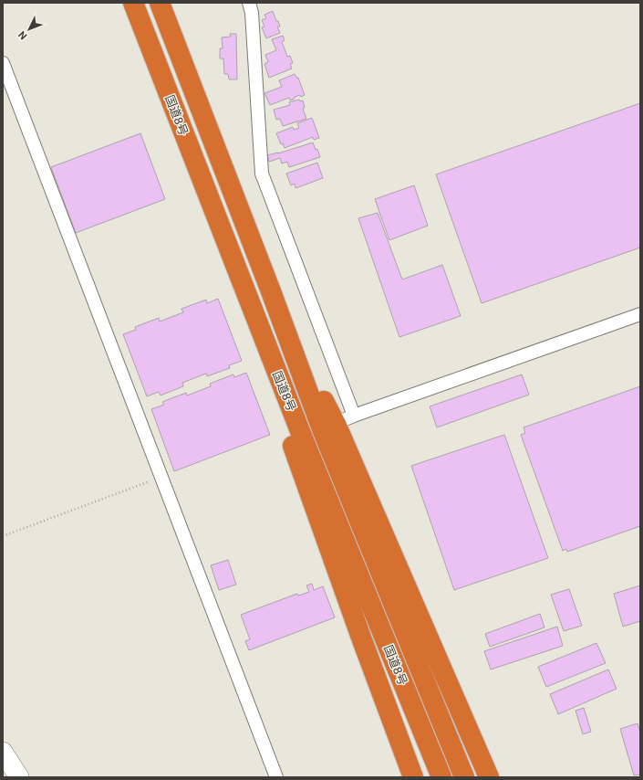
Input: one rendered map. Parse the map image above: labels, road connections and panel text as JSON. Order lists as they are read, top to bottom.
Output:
{
  "streets": {
    "highway": ["国道8号"]
  },
  "north": "bottom left"
}
